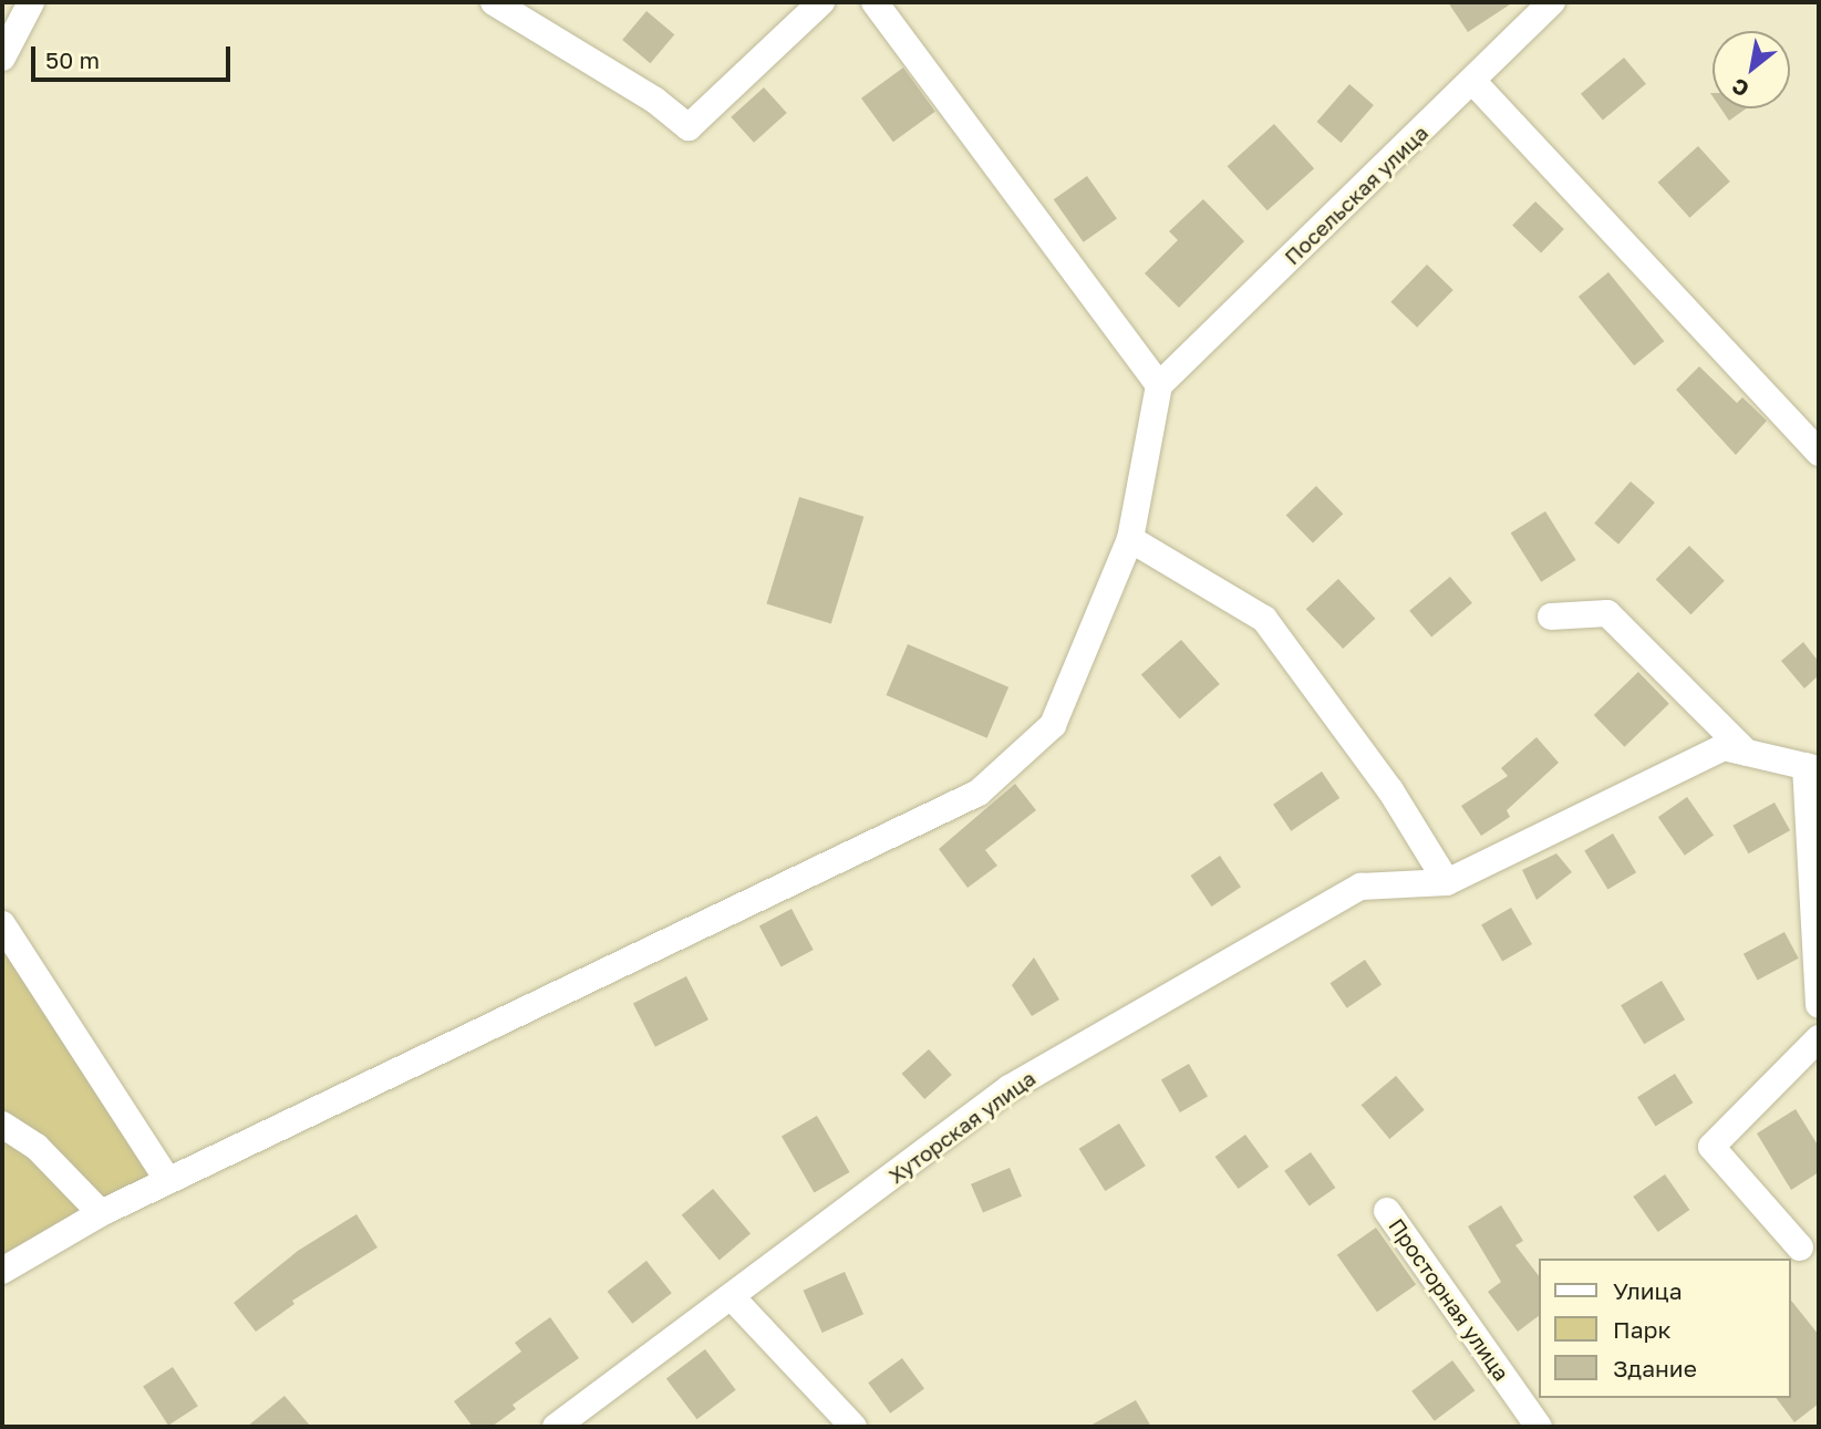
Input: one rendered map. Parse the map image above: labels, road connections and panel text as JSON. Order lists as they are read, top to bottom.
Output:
{
  "streets": {
    "street": ["Посельская улица", "Хуторская улица", "Просторная улица"]
  },
  "legend": ["Улица", "Парк", "Здание"],
  "scale_bar": "50 m",
  "north": "bottom left"
}
